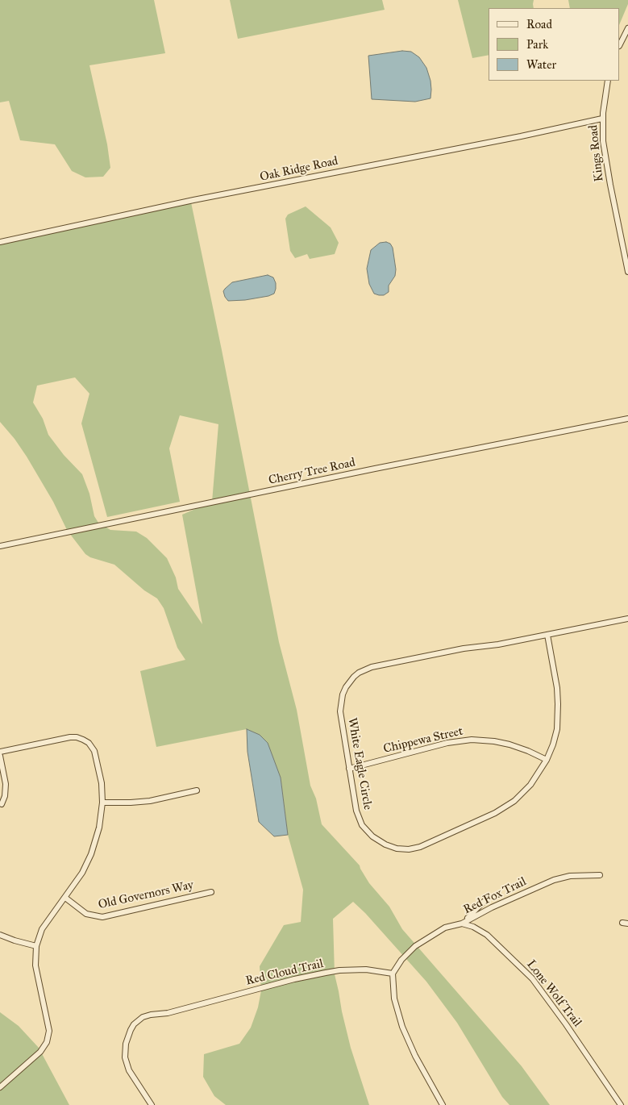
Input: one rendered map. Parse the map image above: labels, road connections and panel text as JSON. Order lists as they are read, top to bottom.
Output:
{
  "streets": {
    "street": [
      "Kings Road",
      "Oak Ridge Road",
      "Cherry Tree Road",
      "Chippewa Street",
      "White Eagle Circle",
      "Old Governors Way",
      "Red Fox Trail",
      "Red Cloud Trail",
      "Lone Wolf Trail"
    ]
  },
  "crossings": [
    ["Kings Road", "Oak Ridge Road"],
    ["Chippewa Street", "White Eagle Circle"],
    ["Red Fox Trail", "Red Cloud Trail"],
    ["Red Fox Trail", "Lone Wolf Trail"]
  ],
  "legend": ["Road", "Park", "Water"]
}
